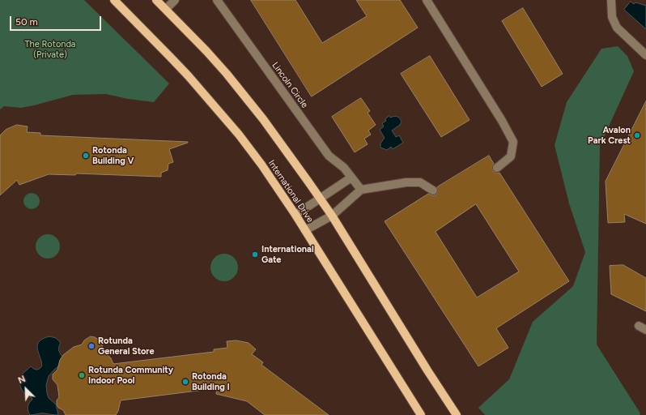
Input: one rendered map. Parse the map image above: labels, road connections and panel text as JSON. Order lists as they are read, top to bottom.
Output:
{
  "streets": {
    "main road": ["International Drive"],
    "street": ["Lincoln Circle"]
  },
  "parks": ["The Rotonda (Private)"],
  "places": [
    "Avalon Park Crest",
    "Rotonda Building V",
    "International Gate",
    "Rotunda General Store",
    "Rotunda Community Indoor Pool",
    "Rotonda Building I"
  ],
  "scale_bar": "50 m",
  "north": "top left"
}
